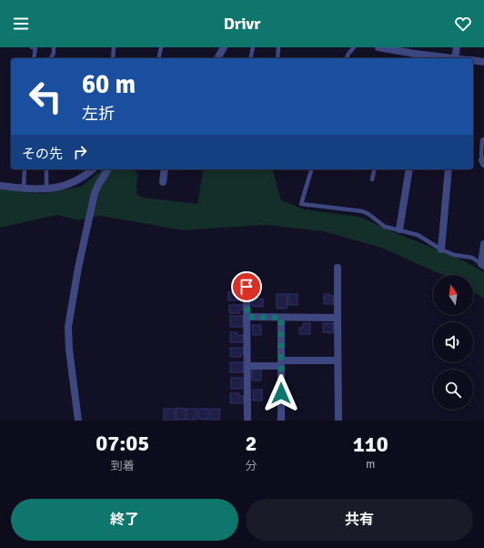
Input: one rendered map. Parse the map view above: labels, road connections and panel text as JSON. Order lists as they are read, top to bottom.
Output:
{
  "north": "top",
  "page": {
    "header": "Drivr",
    "turn": ["60 m", "左折"],
    "then": "その先",
    "eta": [
      "07:05",
      "到着",
      "2",
      "分",
      "110",
      "m"
    ],
    "buttons": ["終了", "共有"]
  }
}
